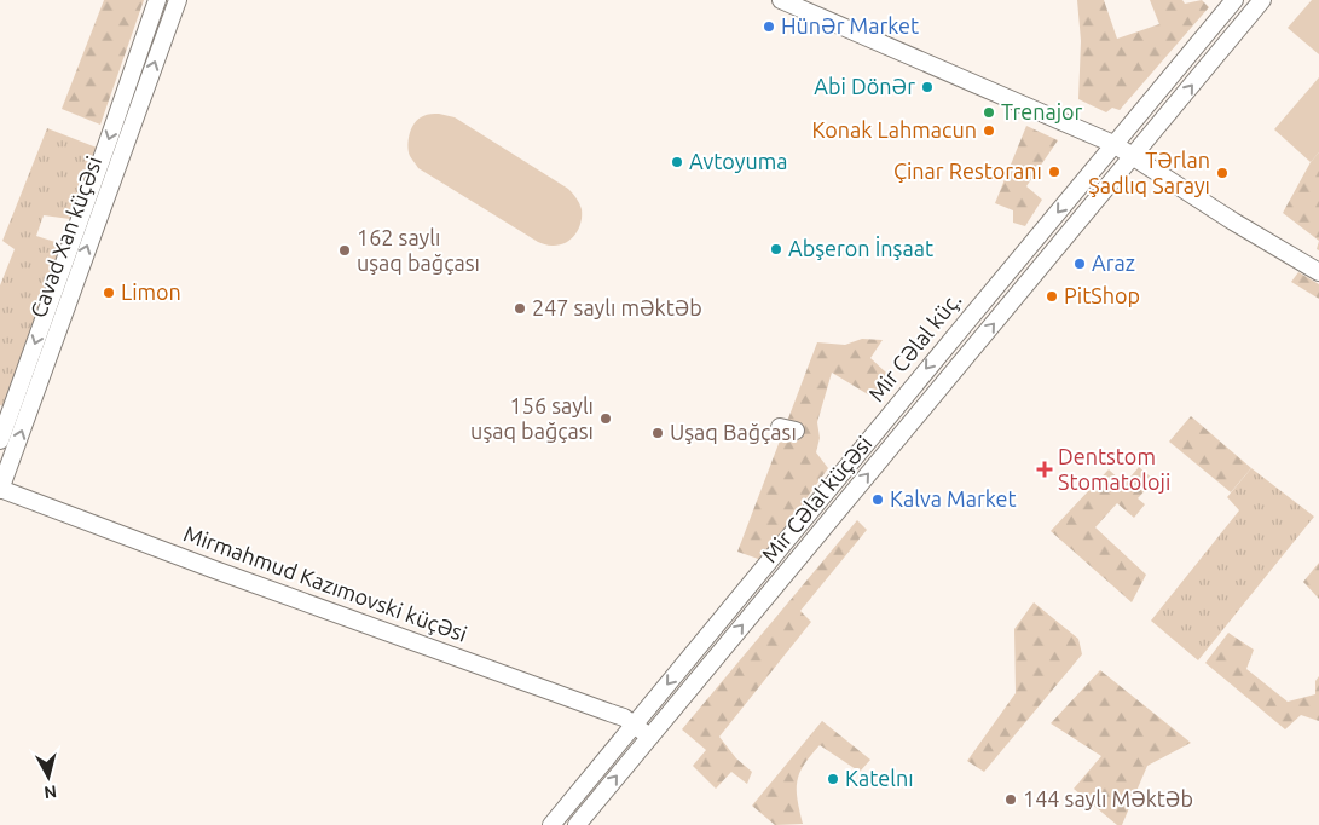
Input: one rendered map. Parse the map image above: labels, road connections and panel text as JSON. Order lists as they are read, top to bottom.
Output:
{
  "streets": {
    "street": [
      "Cavad Xan küçəsi",
      "Mir Cəlal küç.",
      "Mir Cəlal küçəsi",
      "Mirmahmud Kazımovski küçəsi"
    ]
  },
  "crossings": [
    ["Cavad Xan küçəsi", "Mirmahmud Kazımovski küçəsi"],
    ["Mir Cəlal küç.", "Mirmahmud Kazımovski küçəsi"],
    ["Mir Cəlal küçəsi", "Mirmahmud Kazımovski küçəsi"]
  ],
  "one_way": ["Mir Cəlal küç.", "Mir Cəlal küçəsi"],
  "places": {
    "other": [
      "Hünər Market",
      "Abi Dönər",
      "Trenajor",
      "Konak Lahmacun",
      "Avtoyuma",
      "Çinar Restoranı",
      "Tərlan Şadlıq Sarayı",
      "Abşeron İnşaat",
      "162 saylı uşaq bağçası",
      "Araz",
      "Limon",
      "PitShop",
      "247 saylı məktəb",
      "156 saylı uşaq bağçası",
      "Uşaq Bağçası",
      "Kalva Market",
      "Katelnı",
      "144 saylı Məktəb"
    ],
    "health": ["Dentstom Stomatoloji"]
  },
  "north": "bottom"
}
